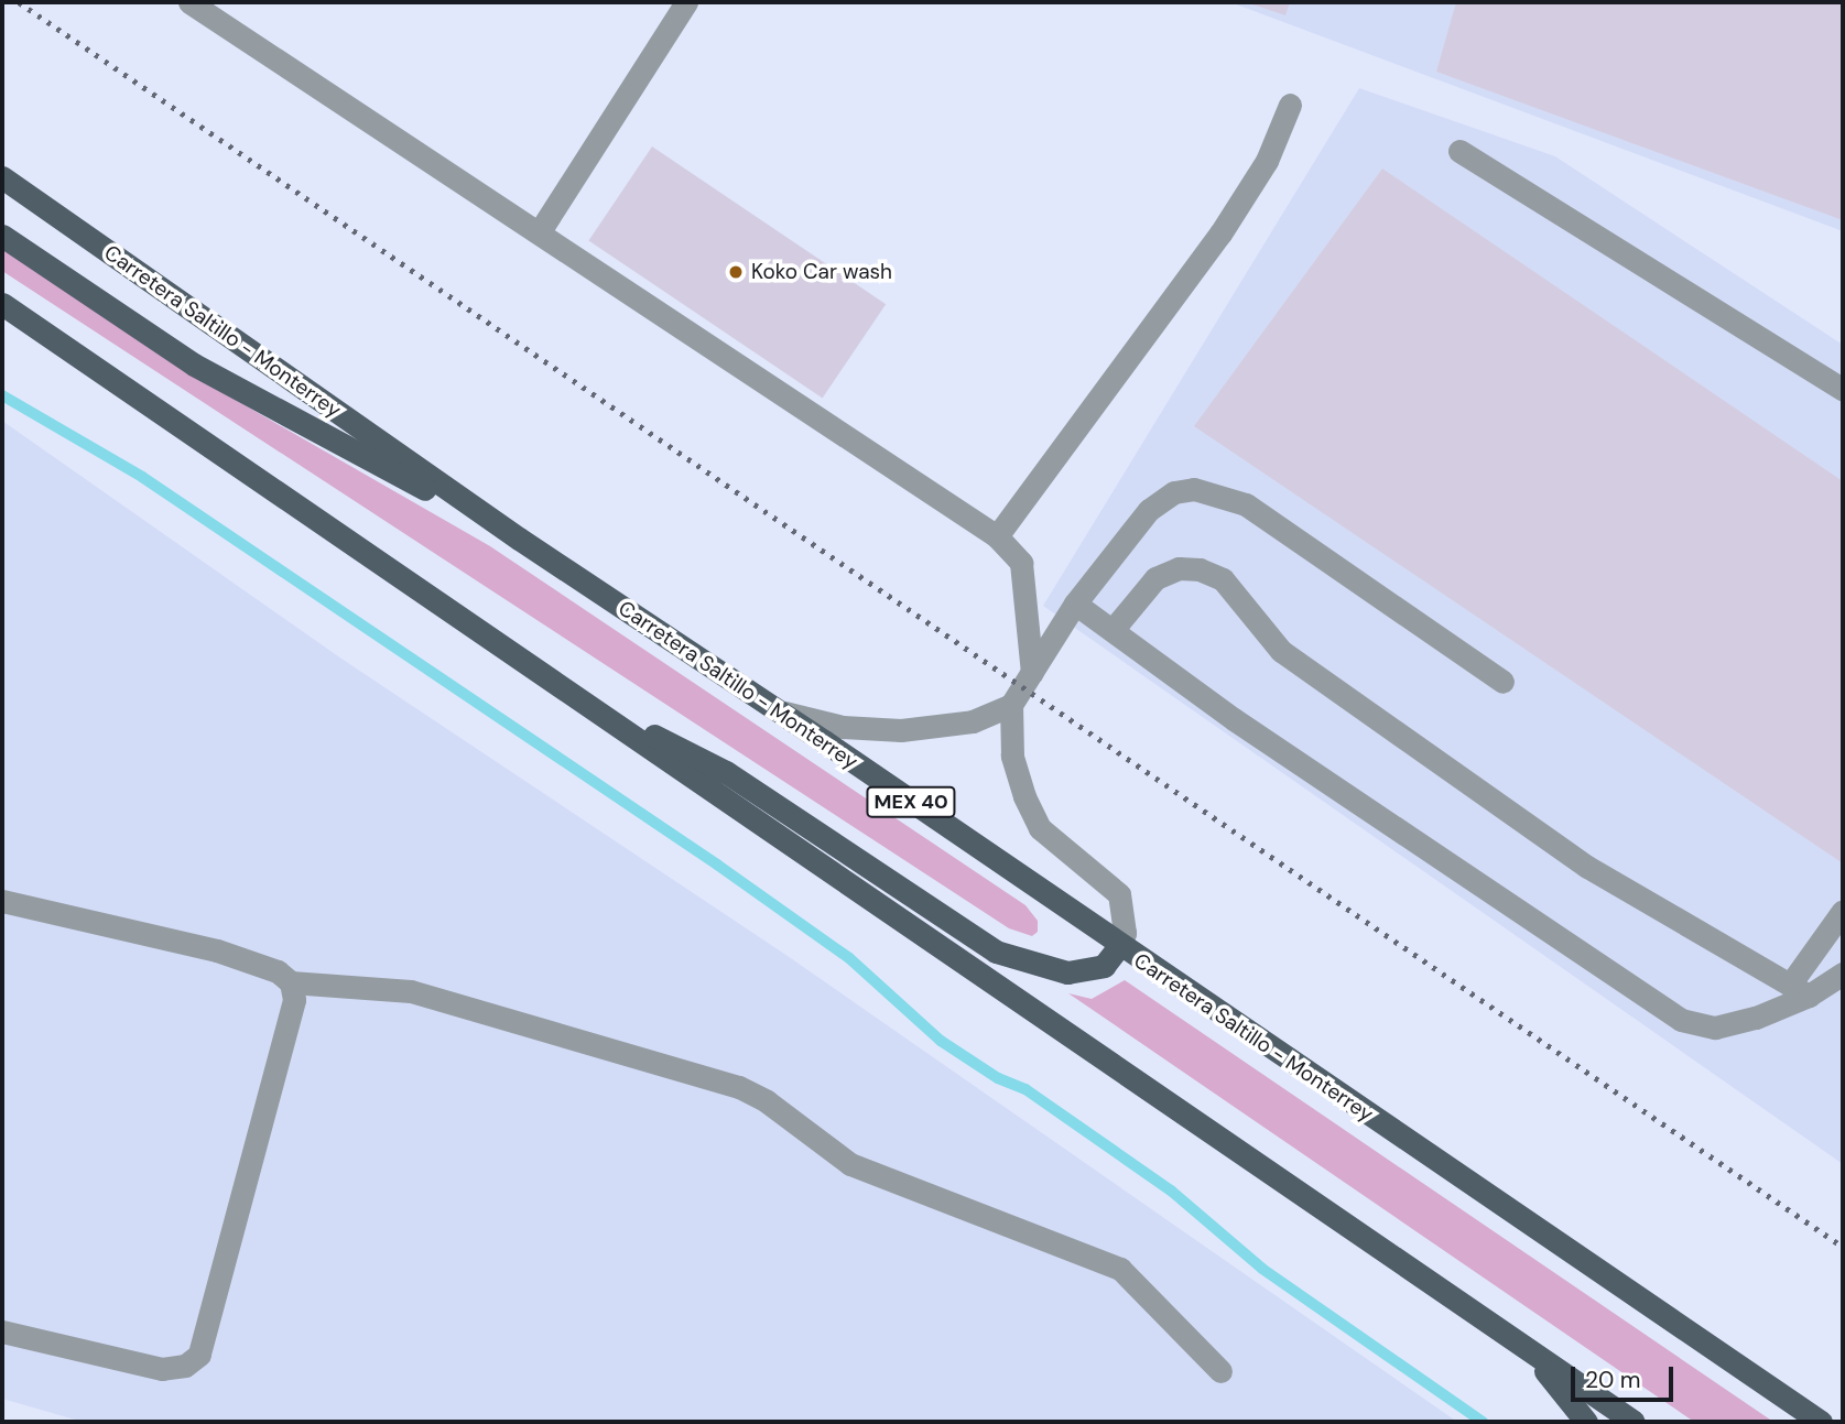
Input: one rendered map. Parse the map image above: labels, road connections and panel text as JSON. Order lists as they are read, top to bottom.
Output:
{
  "streets": {
    "main road": ["Carretera Saltillo - Monterrey", "MEX 40"]
  },
  "places": ["Koko Car wash"],
  "scale_bar": "20 m"
}
